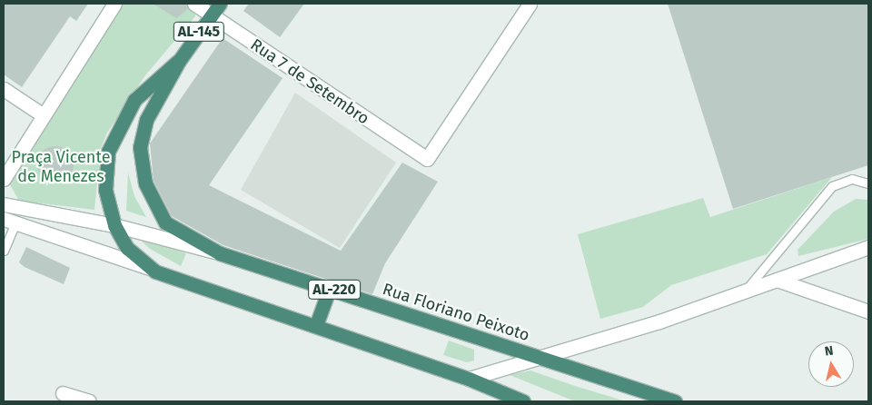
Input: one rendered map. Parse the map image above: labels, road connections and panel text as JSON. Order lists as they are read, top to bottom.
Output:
{
  "streets": {
    "highway": ["AL-145", "AL-220", "Rua Floriano Peixoto"],
    "street": ["Rua 7 de Setembro"]
  },
  "crossings": [
    ["Rua 7 de Setembro", "Rua Floriano Peixoto"],
    ["AL-220", "Rua Floriano Peixoto"]
  ],
  "parks": ["Praça Vicente de Menezes"],
  "north": "top"
}
